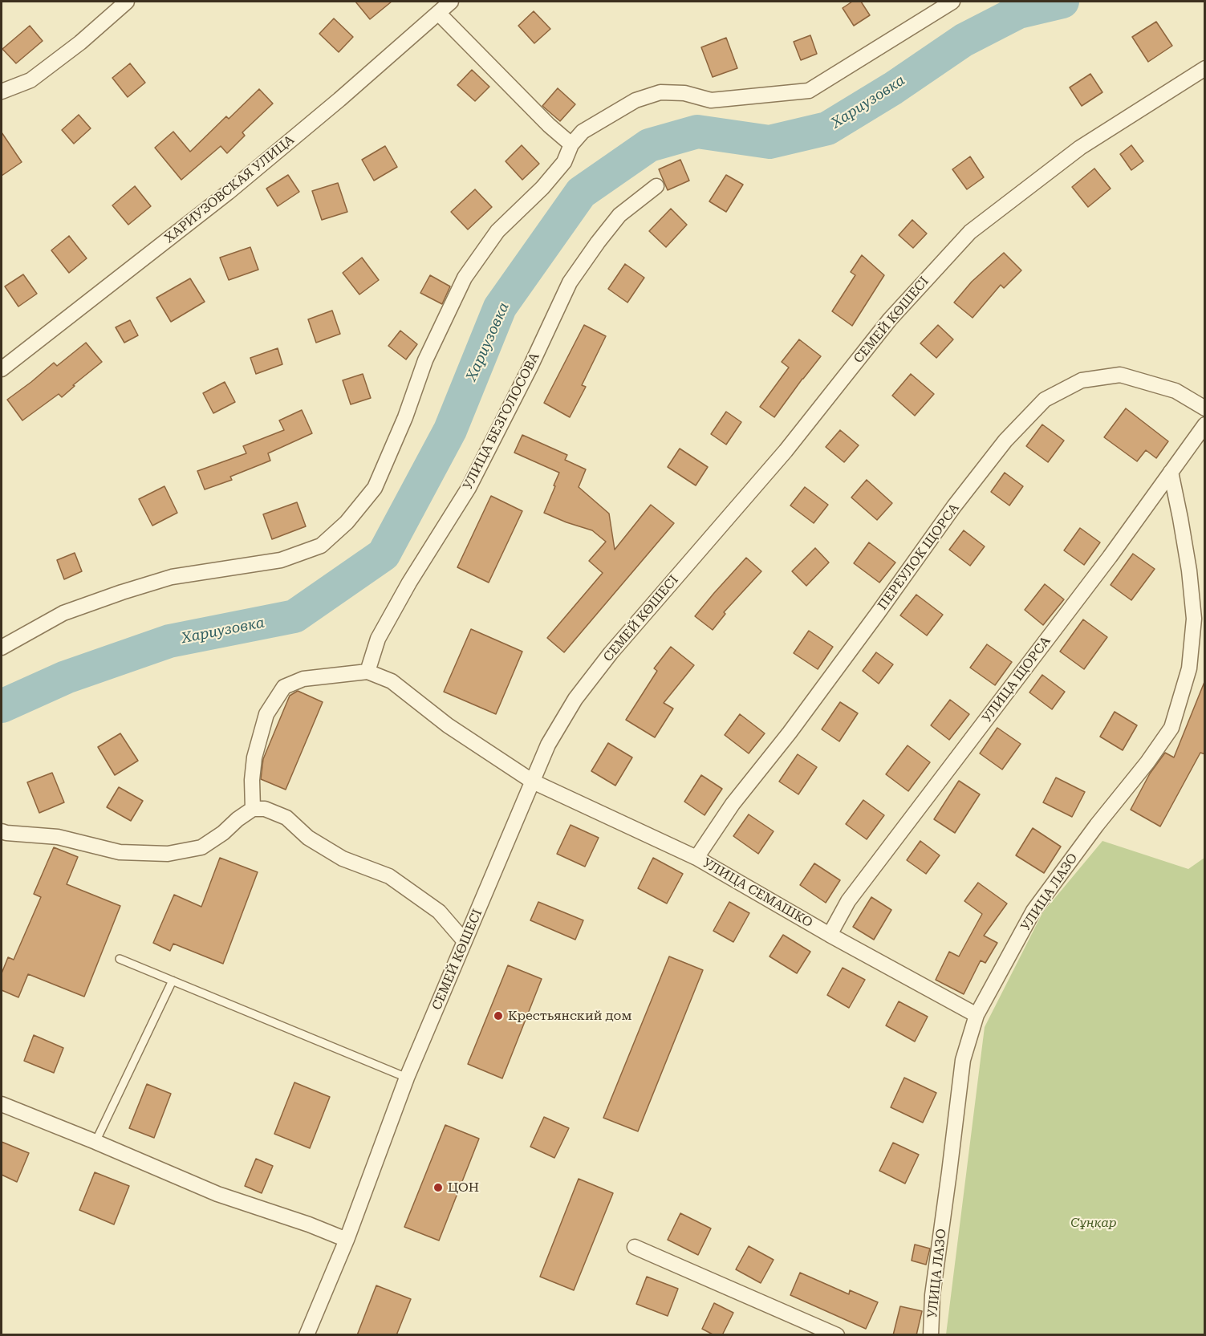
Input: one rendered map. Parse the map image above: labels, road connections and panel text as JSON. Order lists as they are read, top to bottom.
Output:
{
  "streets": {
    "street": [
      "ХАРИУЗОВСКАЯ УЛИЦА",
      "СЕМЕЙ КӨШЕСІ",
      "УЛИЦА БЕЗГОЛОСОВА",
      "ПЕРЕУЛОК ЩОРСА",
      "УЛИЦА ЩОРСА",
      "УЛИЦА ЛАЗО",
      "УЛИЦА СЕМАШКО"
    ]
  },
  "crossings": [
    ["СЕМЕЙ КӨШЕСІ", "УЛИЦА СЕМАШКО"],
    ["ПЕРЕУЛОК ЩОРСА", "УЛИЦА СЕМАШКО"],
    ["УЛИЦА ЩОРСА", "УЛИЦА ЛАЗО"],
    ["УЛИЦА ЩОРСА", "УЛИЦА СЕМАШКО"],
    ["УЛИЦА ЛАЗО", "УЛИЦА СЕМАШКО"]
  ],
  "water": ["Хариузовка"],
  "parks": ["Сұңқар"],
  "places": ["Крестьянский дом", "ЦОН"]
}
